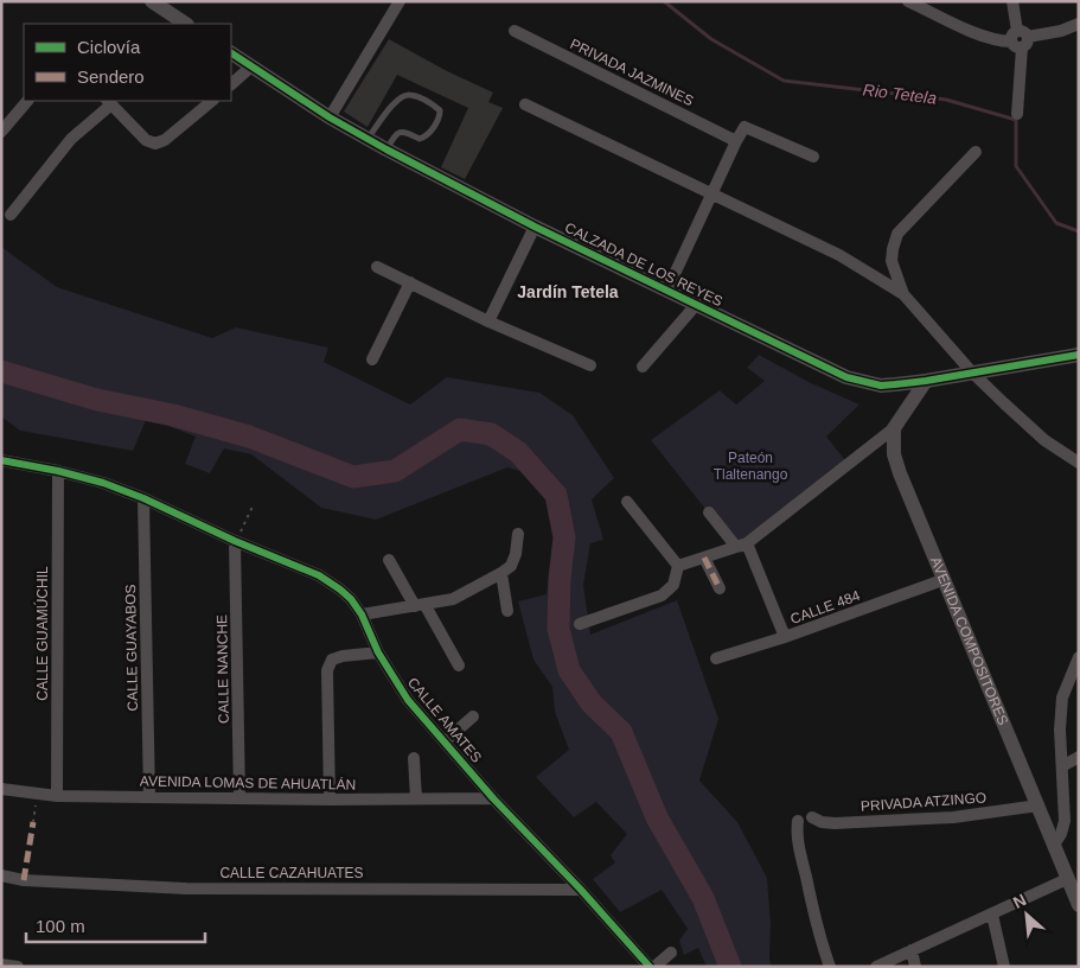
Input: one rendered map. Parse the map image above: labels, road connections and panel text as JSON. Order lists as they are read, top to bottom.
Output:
{
  "streets": {
    "street": [
      "PRIVADA JAZMINES",
      "CALZADA DE LOS REYES",
      "CALLE 484",
      "CALLE GUAMÚCHIL",
      "AVENIDA COMPOSITORES",
      "CALLE GUAYABOS",
      "CALLE NANCHE",
      "CALLE AMATES",
      "AVENIDA LOMAS DE AHUATLÁN",
      "PRIVADA ATZINGO",
      "CALLE CAZAHUATES"
    ]
  },
  "crossings": [
    ["CALLE 484", "AVENIDA COMPOSITORES"],
    ["CALLE GUAMÚCHIL", "CALLE AMATES"],
    ["CALLE GUAMÚCHIL", "AVENIDA LOMAS DE AHUATLÁN"],
    ["AVENIDA COMPOSITORES", "PRIVADA ATZINGO"],
    ["CALLE GUAYABOS", "CALLE AMATES"],
    ["CALLE GUAYABOS", "AVENIDA LOMAS DE AHUATLÁN"],
    ["CALLE NANCHE", "CALLE AMATES"],
    ["CALLE NANCHE", "AVENIDA LOMAS DE AHUATLÁN"],
    ["CALLE AMATES", "AVENIDA LOMAS DE AHUATLÁN"],
    ["CALLE AMATES", "CALLE CAZAHUATES"]
  ],
  "districts": ["Jardín Tetela"],
  "water": ["Rio Tetela"],
  "parks": ["Pateón Tlaltenango"],
  "legend": ["Ciclovía", "Sendero"],
  "scale_bar": "100 m",
  "north": "top left"
}
